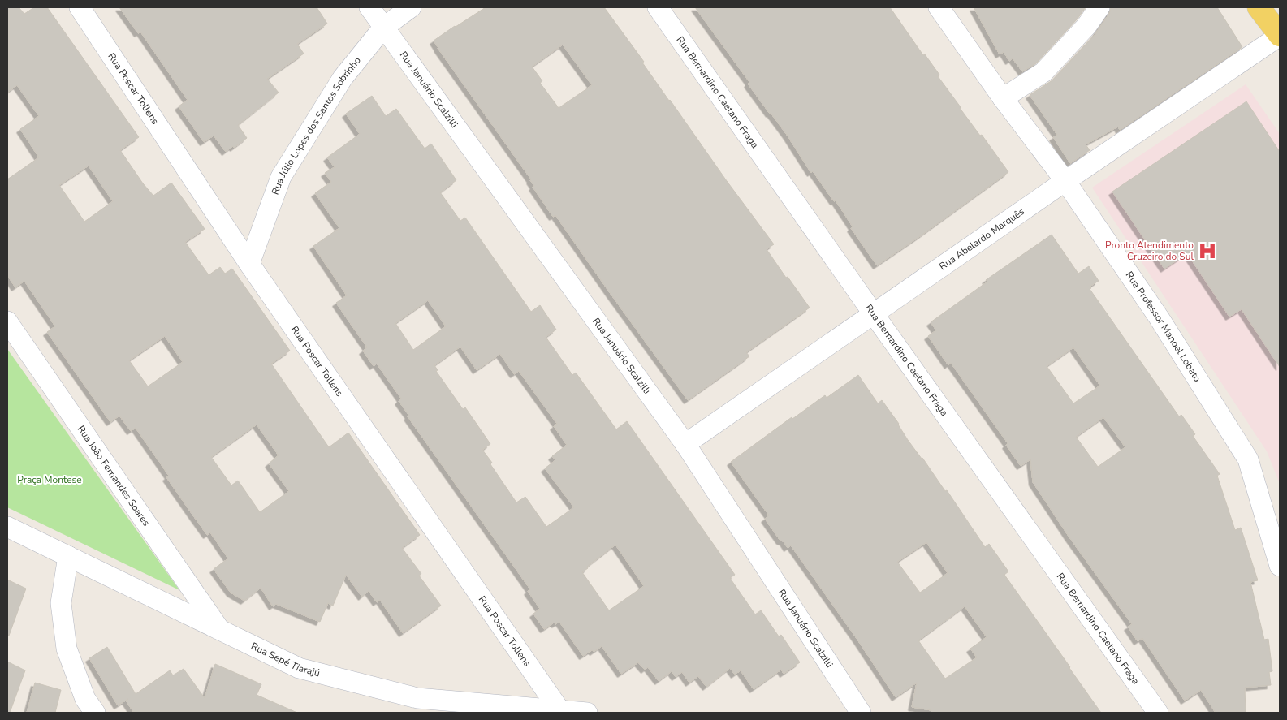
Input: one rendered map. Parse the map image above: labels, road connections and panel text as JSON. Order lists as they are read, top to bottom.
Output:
{
  "streets": {
    "street": [
      "Rua Poscar Tollens",
      "Rua Januário Scalzilli",
      "Rua Bernardino Caetano Fraga",
      "Rua Júlio Lopes dos Santos Sobrinho",
      "Rua Abelardo Marquês",
      "Rua Professor Manoel Lobato",
      "Rua João Fernandes Soares",
      "Rua Sepé Tiarajú"
    ]
  },
  "crossings": [
    ["Rua Poscar Tollens", "Rua Júlio Lopes dos Santos Sobrinho"],
    ["Rua Poscar Tollens", "Rua Sepé Tiarajú"],
    ["Rua Januário Scalzilli", "Rua Júlio Lopes dos Santos Sobrinho"],
    ["Rua Januário Scalzilli", "Rua Abelardo Marquês"],
    ["Rua Bernardino Caetano Fraga", "Rua Abelardo Marquês"],
    ["Rua Abelardo Marquês", "Rua Professor Manoel Lobato"],
    ["Rua João Fernandes Soares", "Rua Sepé Tiarajú"]
  ],
  "parks": ["Praça Montese"],
  "places": {
    "hospital": ["Pronto Atendimento Cruzeiro do Sul"]
  }
}
